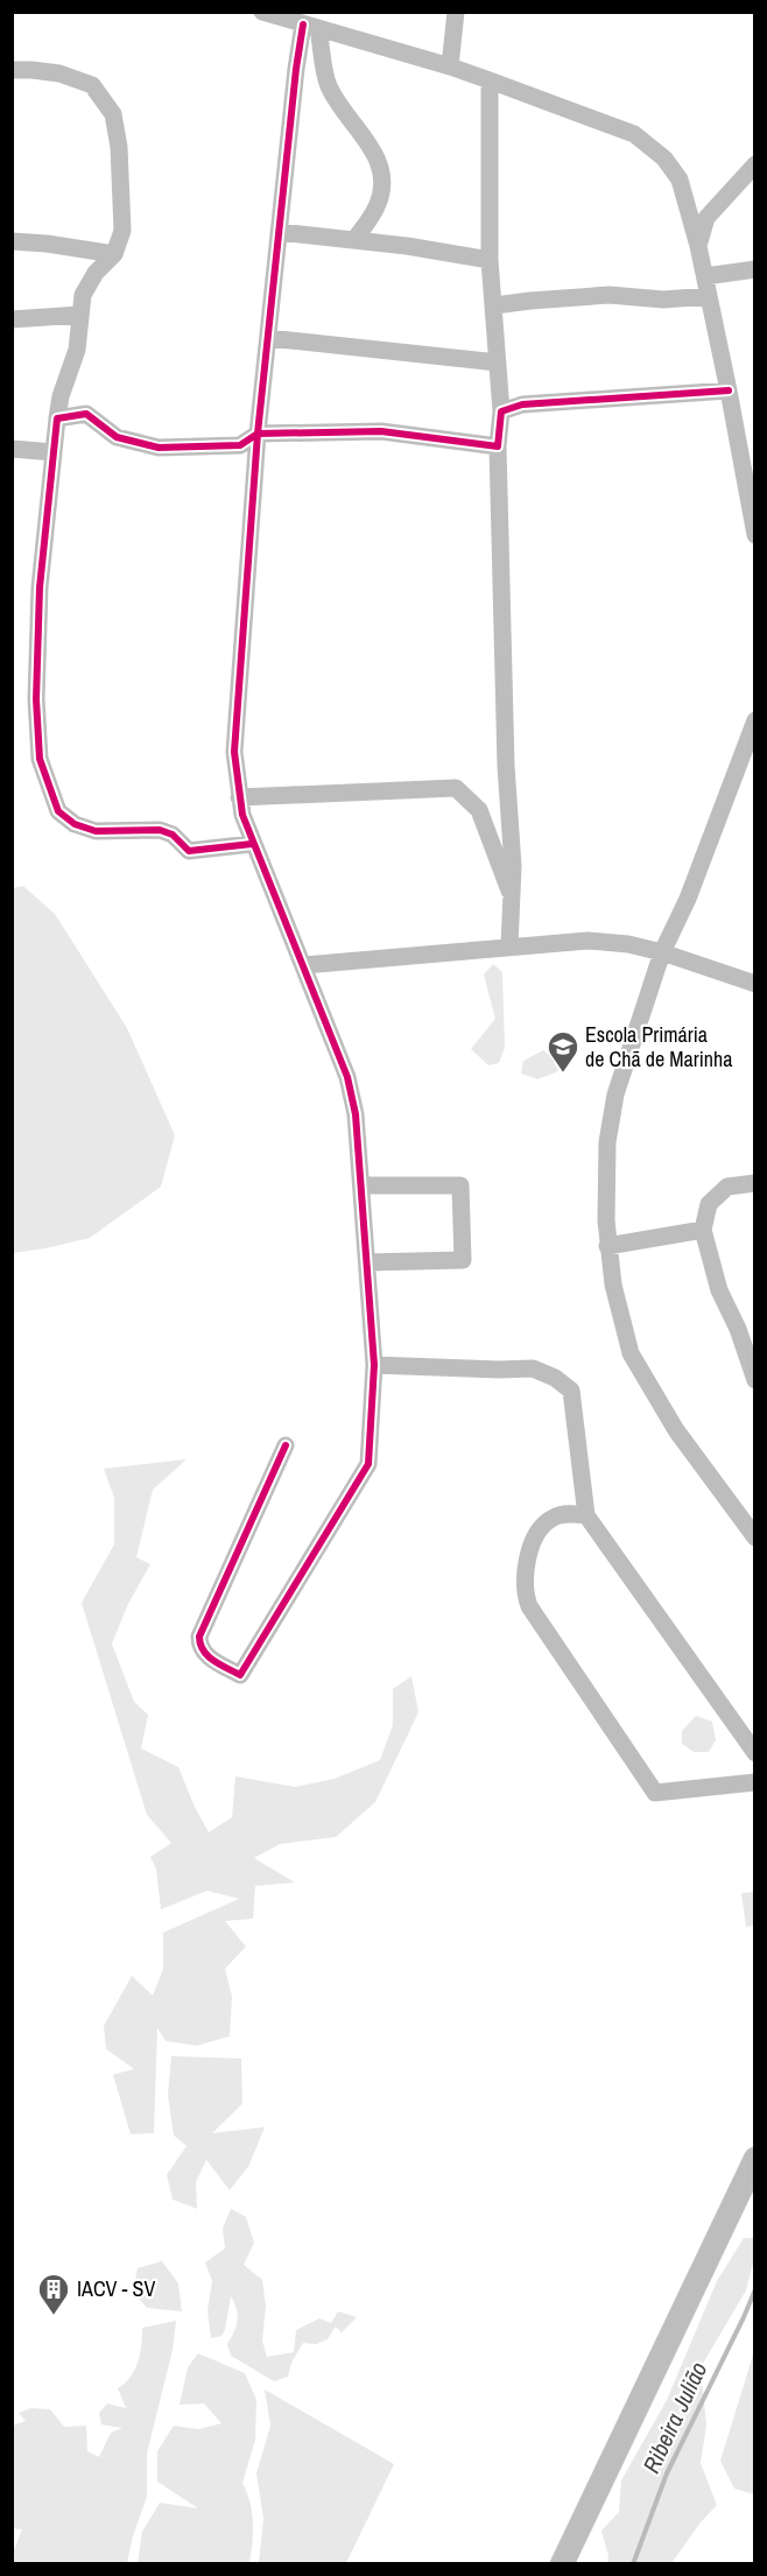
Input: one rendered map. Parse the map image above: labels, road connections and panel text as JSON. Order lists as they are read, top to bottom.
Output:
{
  "water": ["Ribeira Julião"],
  "places": {
    "school or university": ["Escola Primária de Chã de Marinha"],
    "building": ["IACV - SV"]
  }
}
